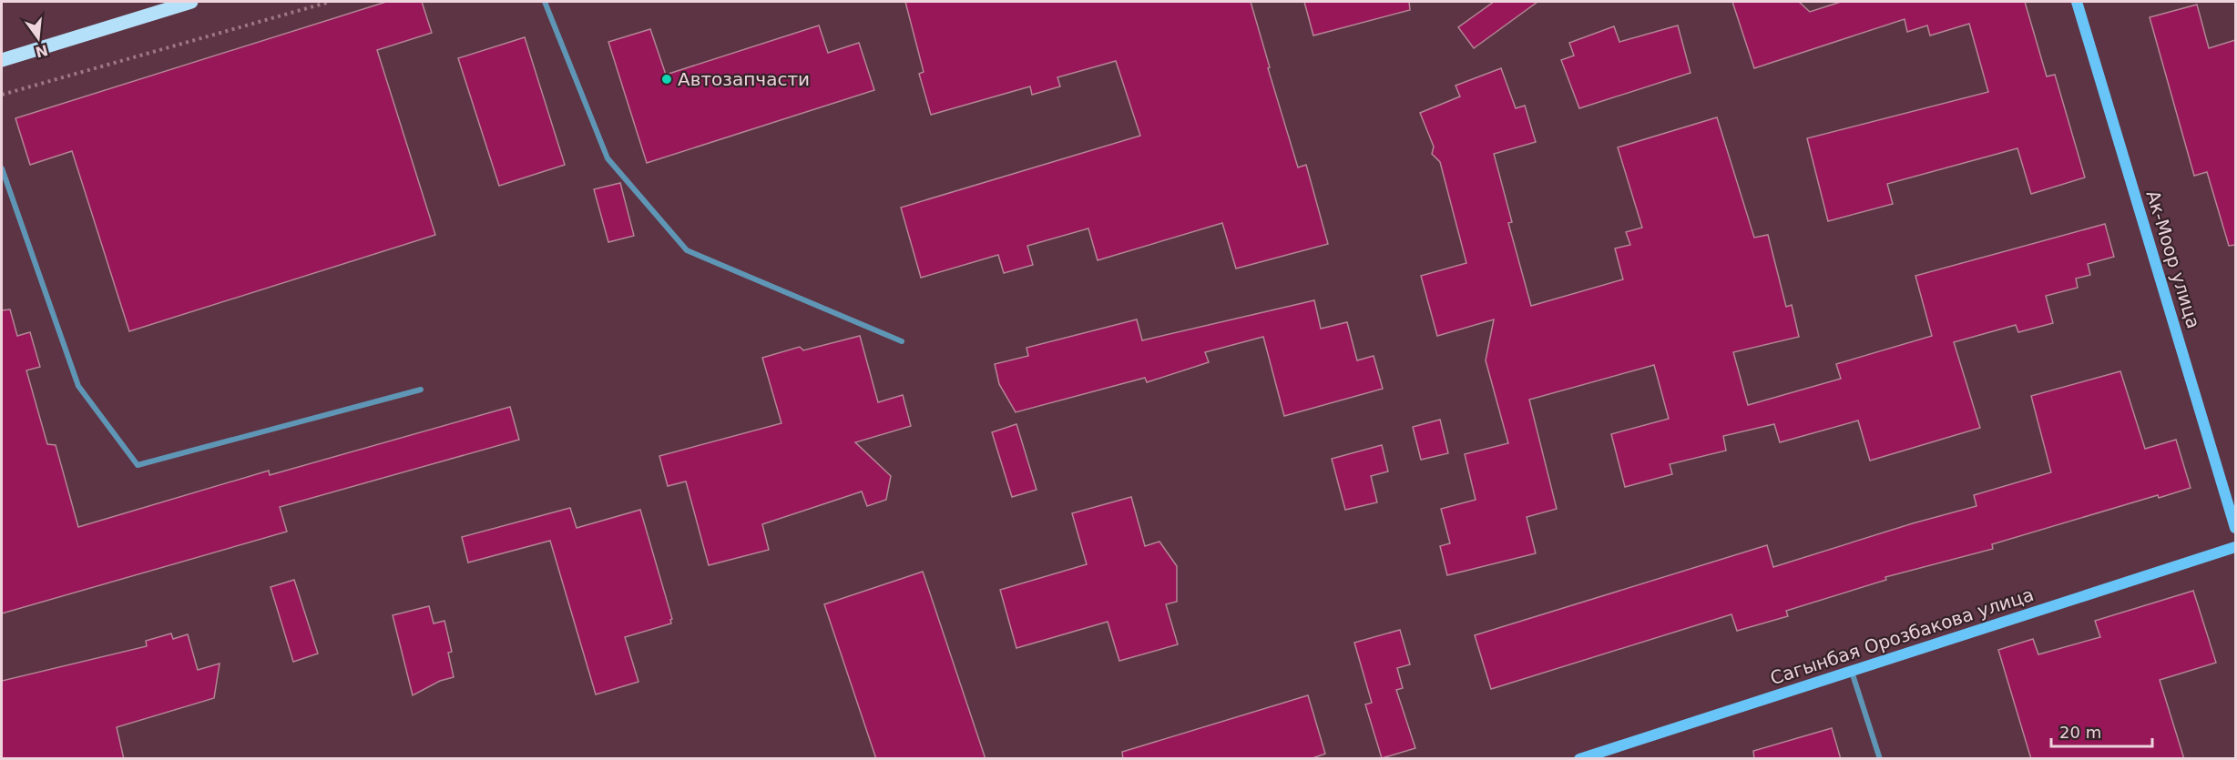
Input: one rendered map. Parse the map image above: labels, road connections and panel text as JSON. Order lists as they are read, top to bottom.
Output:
{
  "streets": {
    "street": ["Ак-Моор улица", "Сагынбая Орозбакова улица"]
  },
  "places": ["Автозапчасти"],
  "scale_bar": "20 m",
  "north": "bottom"
}
